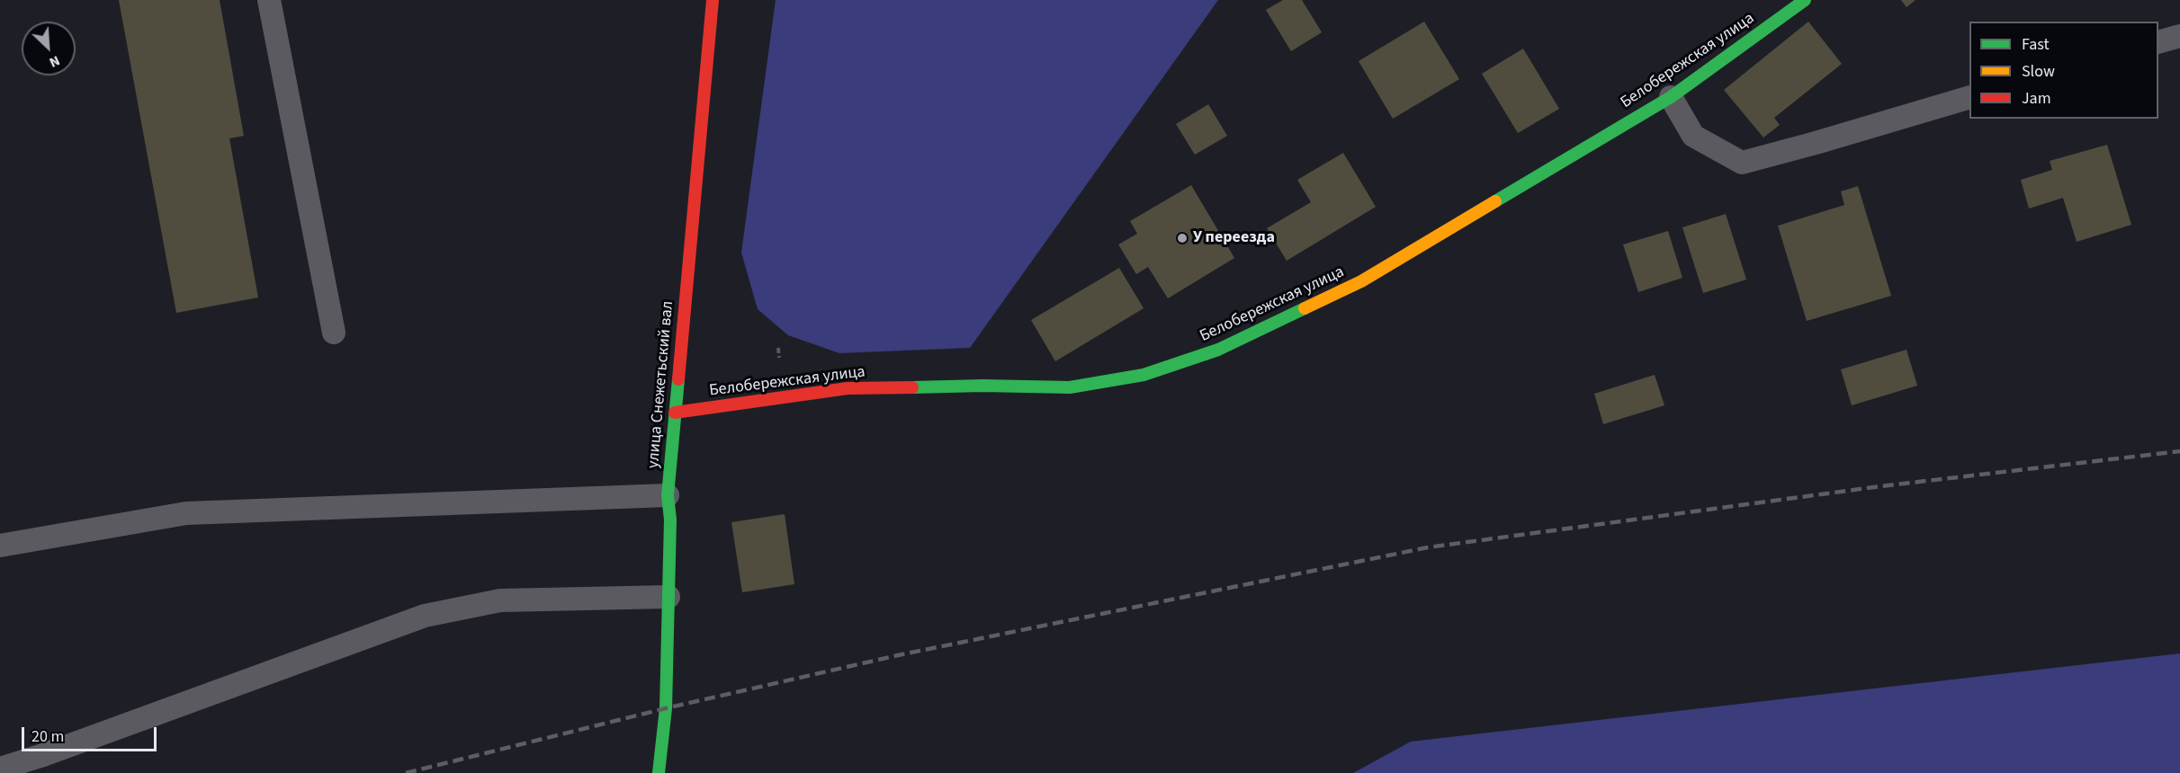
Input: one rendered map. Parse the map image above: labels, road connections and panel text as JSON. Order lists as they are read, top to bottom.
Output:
{
  "streets": {
    "street": ["Белобережская улица", "улица Снежетьский вал"]
  },
  "crossings": [
    ["Белобережская улица", "улица Снежетьский вал"]
  ],
  "places": ["У переезда"],
  "legend": ["Fast", "Slow", "Jam"],
  "scale_bar": "20 m",
  "north": "bottom right"
}
